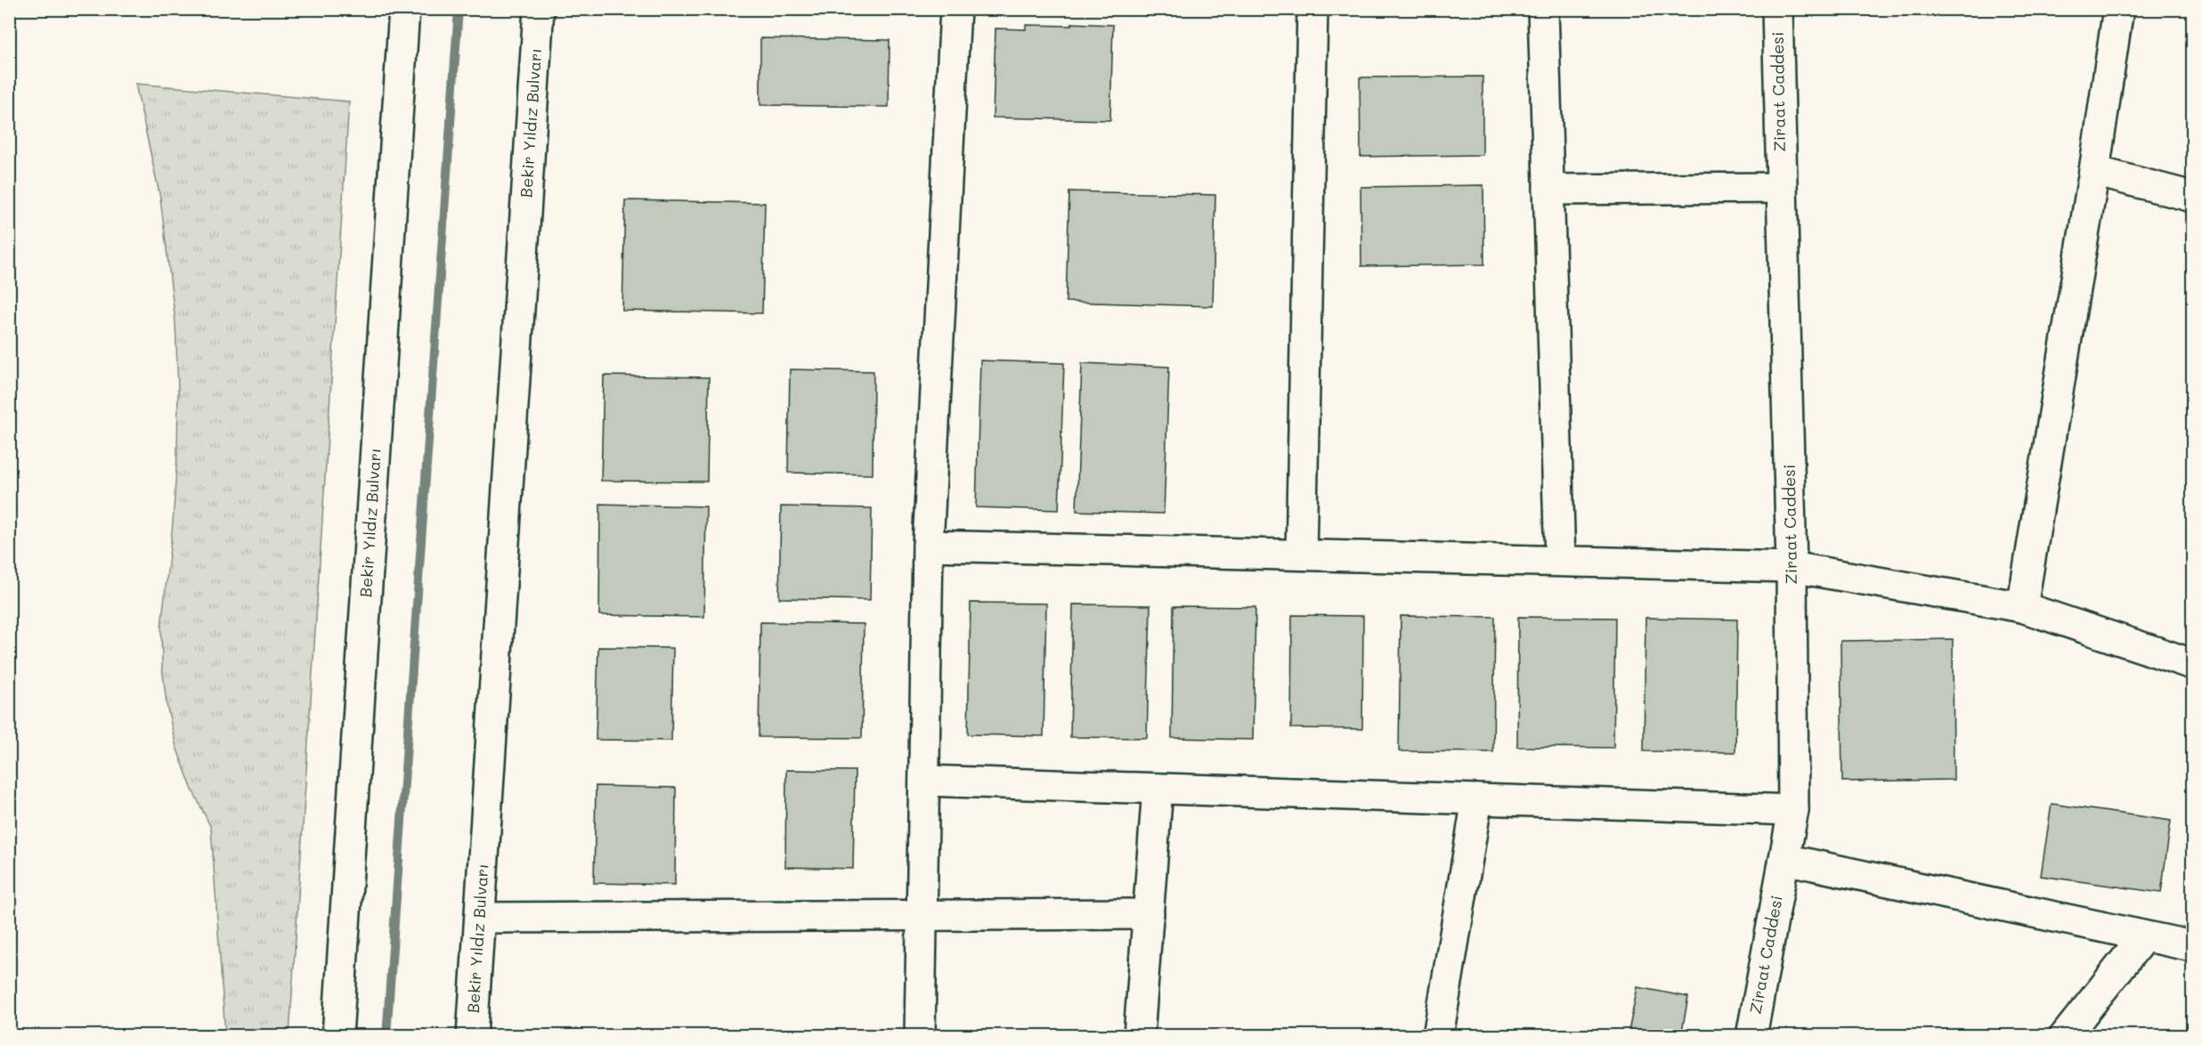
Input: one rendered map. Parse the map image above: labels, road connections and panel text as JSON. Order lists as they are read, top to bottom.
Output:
{
  "streets": {
    "street": ["Ziraat Caddesi", "Bekir Yıldız Bulvarı"]
  }
}
